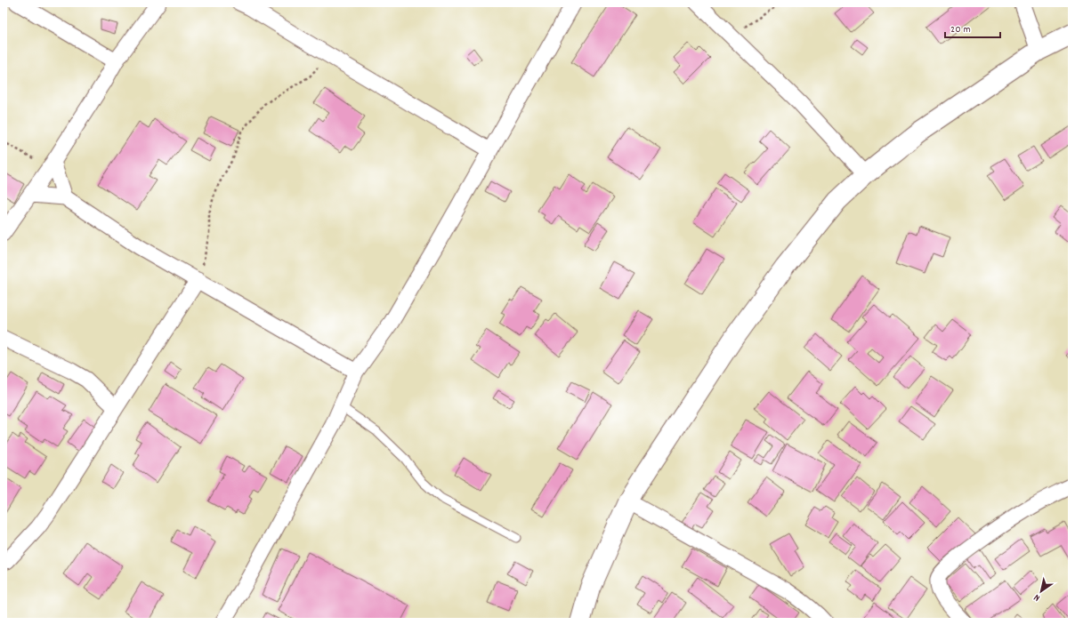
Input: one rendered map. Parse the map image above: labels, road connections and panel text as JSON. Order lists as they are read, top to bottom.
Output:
{
  "scale_bar": "20 m",
  "north": "bottom left"
}
